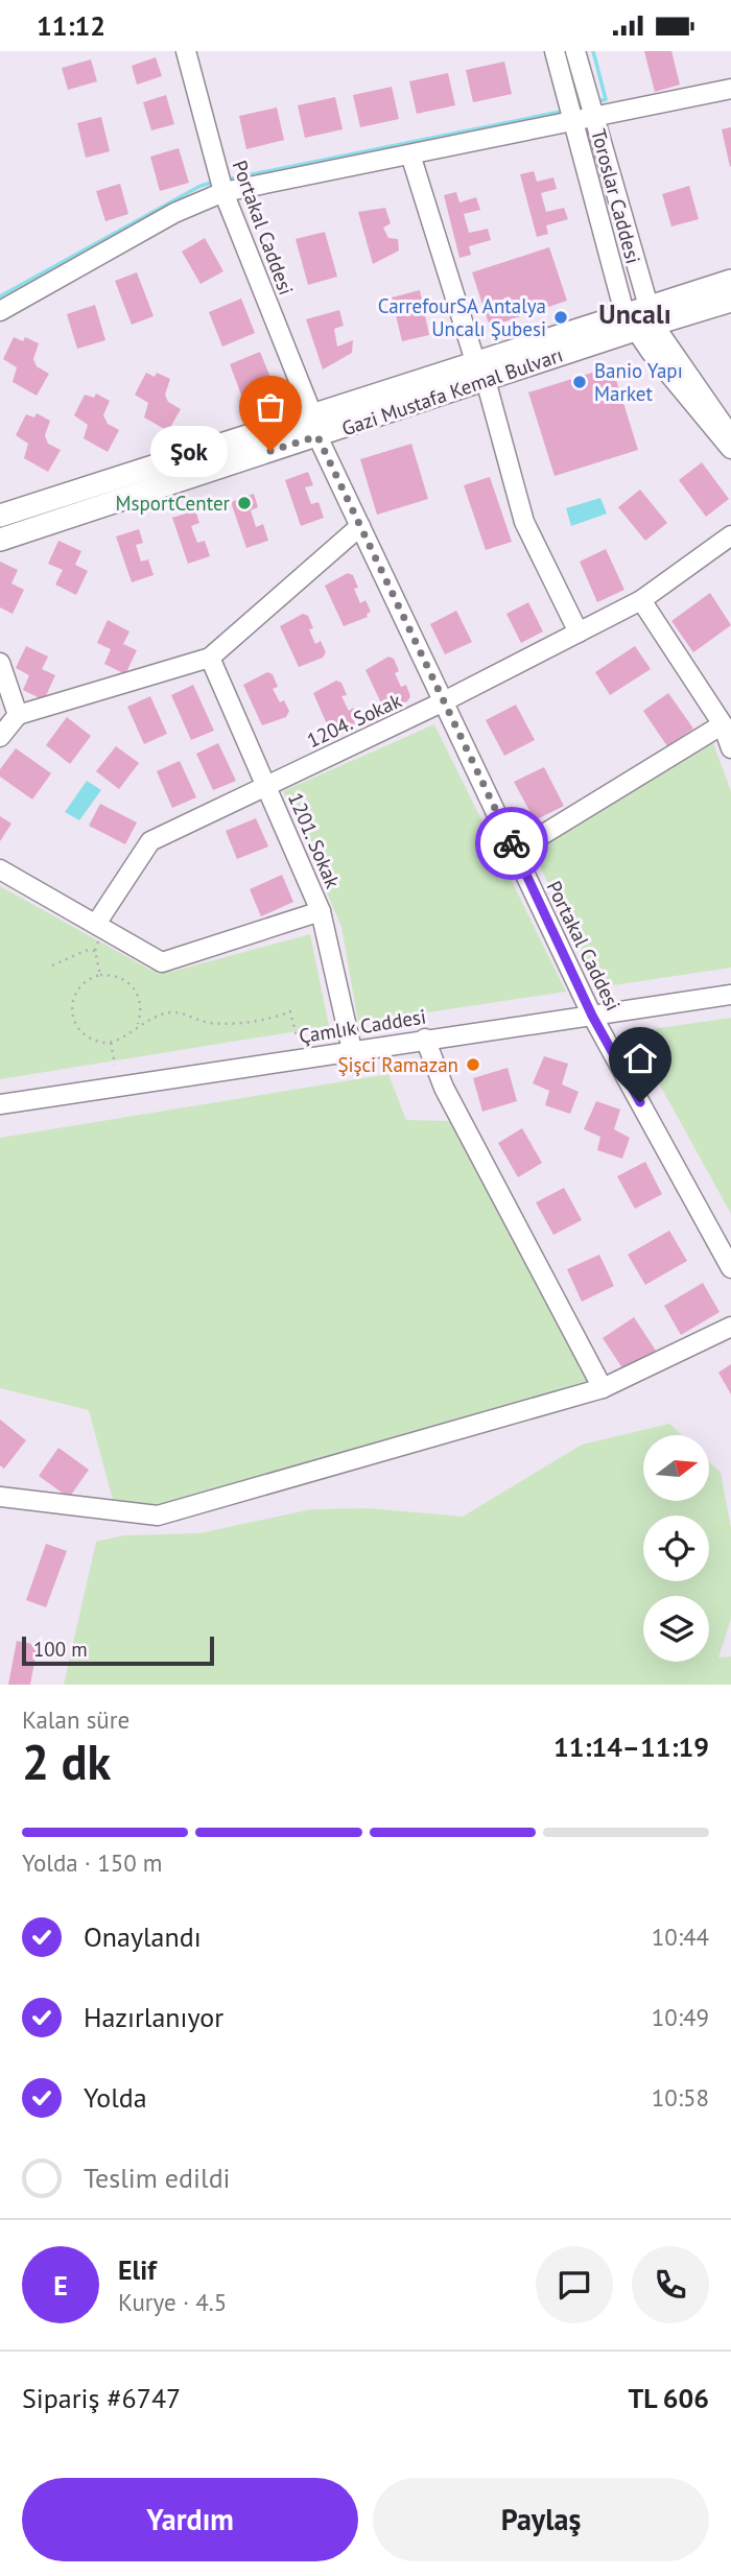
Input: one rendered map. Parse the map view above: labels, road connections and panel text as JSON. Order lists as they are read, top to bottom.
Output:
{
  "streets": {
    "main road": ["Gazi Mustafa Kemal Bulvarı"],
    "street": [
      "Toroslar Caddesi",
      "Portakal Caddesi",
      "1204. Sokak",
      "1201. Sokak",
      "Çamlık Caddesi"
    ]
  },
  "crossings": [
    ["Toroslar Caddesi", "Gazi Mustafa Kemal Bulvarı"],
    ["Portakal Caddesi", "Gazi Mustafa Kemal Bulvarı"],
    ["Portakal Caddesi", "1204. Sokak"],
    ["Portakal Caddesi", "Çamlık Caddesi"],
    ["1204. Sokak", "1201. Sokak"],
    ["1201. Sokak", "Çamlık Caddesi"]
  ],
  "districts": ["Uncalı"],
  "places": [
    "CarrefourSA Antalya Uncalı Şubesi",
    "Banio Yapı Market",
    "Şok",
    "MsportCenter",
    "Şişci Ramazan"
  ],
  "scale_bar": "100 m",
  "north": "right",
  "page": {
    "status": "11:12",
    "bubble": "Şok",
    "scale": "100 m",
    "heading": ["2 dk", "Kalan süre", "11:14–11:19"],
    "panel": [
      "Elif",
      "Kurye · 4.5",
      "Sipariş #6747",
      "TL 606"
    ],
    "bar": "Yolda · 150 m",
    "list": [
      ["Onaylandı", "10:44"],
      ["Hazırlanıyor", "10:49"],
      ["Yolda", "10:58"],
      "Teslim edildi"
    ],
    "round": "E",
    "buttons": ["Yardım", "Paylaş"]
  }
}
